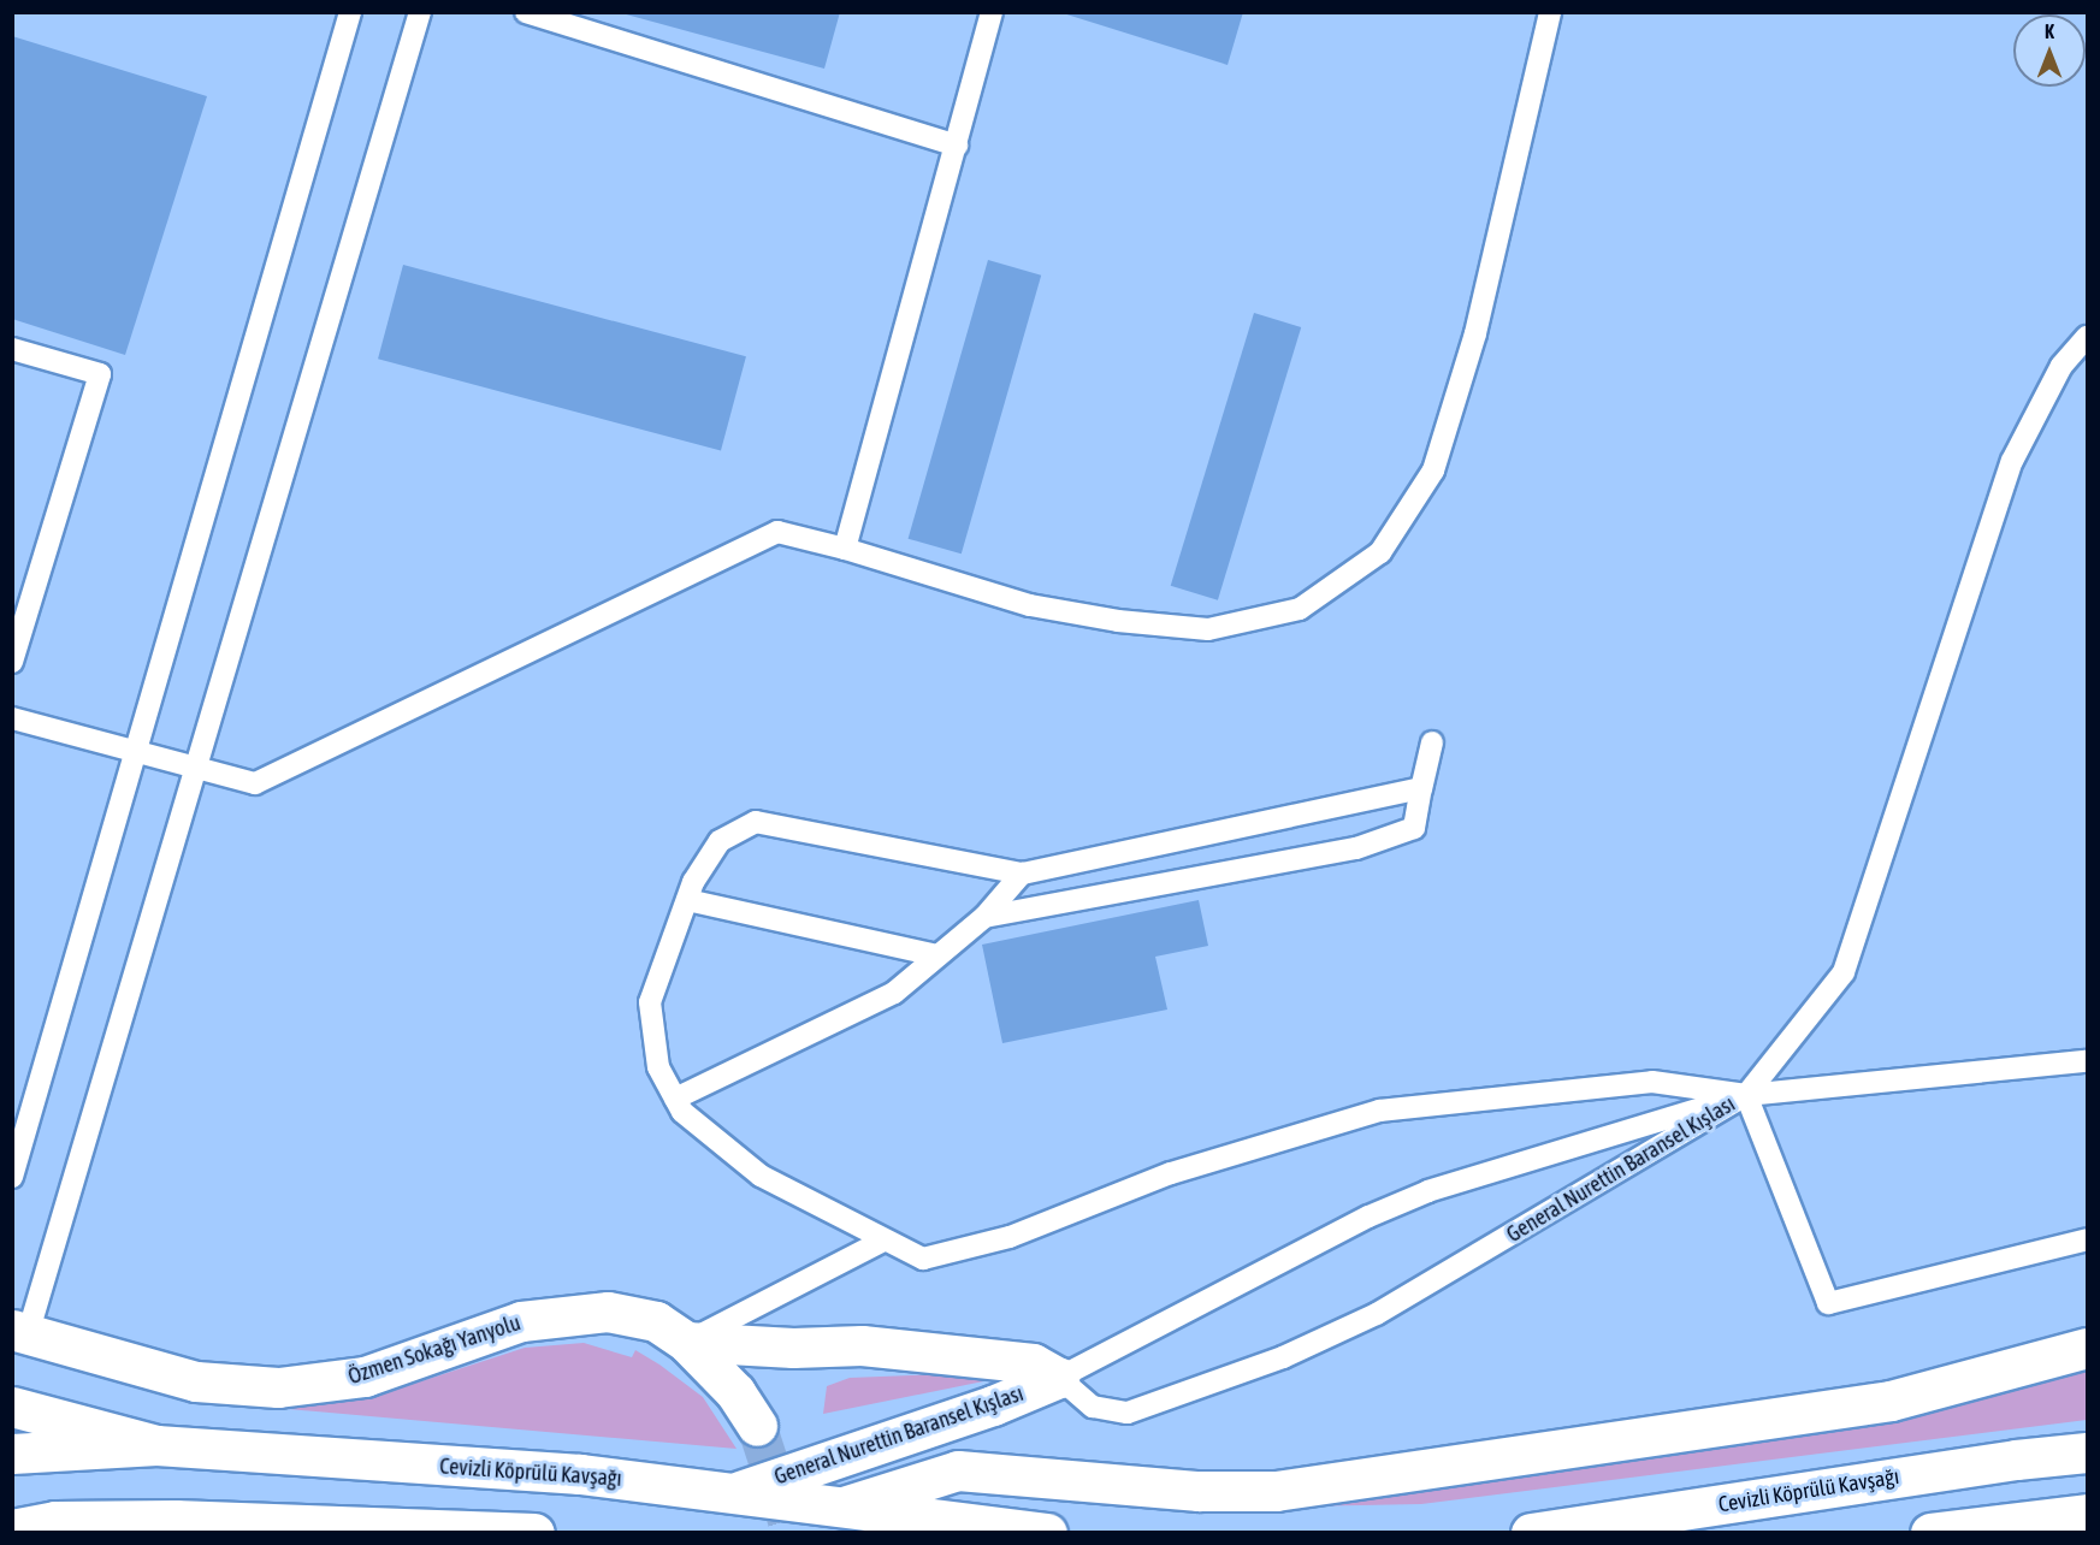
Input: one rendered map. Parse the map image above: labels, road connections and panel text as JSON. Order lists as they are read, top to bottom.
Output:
{
  "streets": {
    "main road": ["General Nurettin Baransel Kışlası", "Özmen Sokağı Yanyolu", "Cevizli Köprülü Kavşağı"]
  },
  "crossings": [
    ["General Nurettin Baransel Kışlası", "Cevizli Köprülü Kavşağı"]
  ],
  "north": "top"
}
